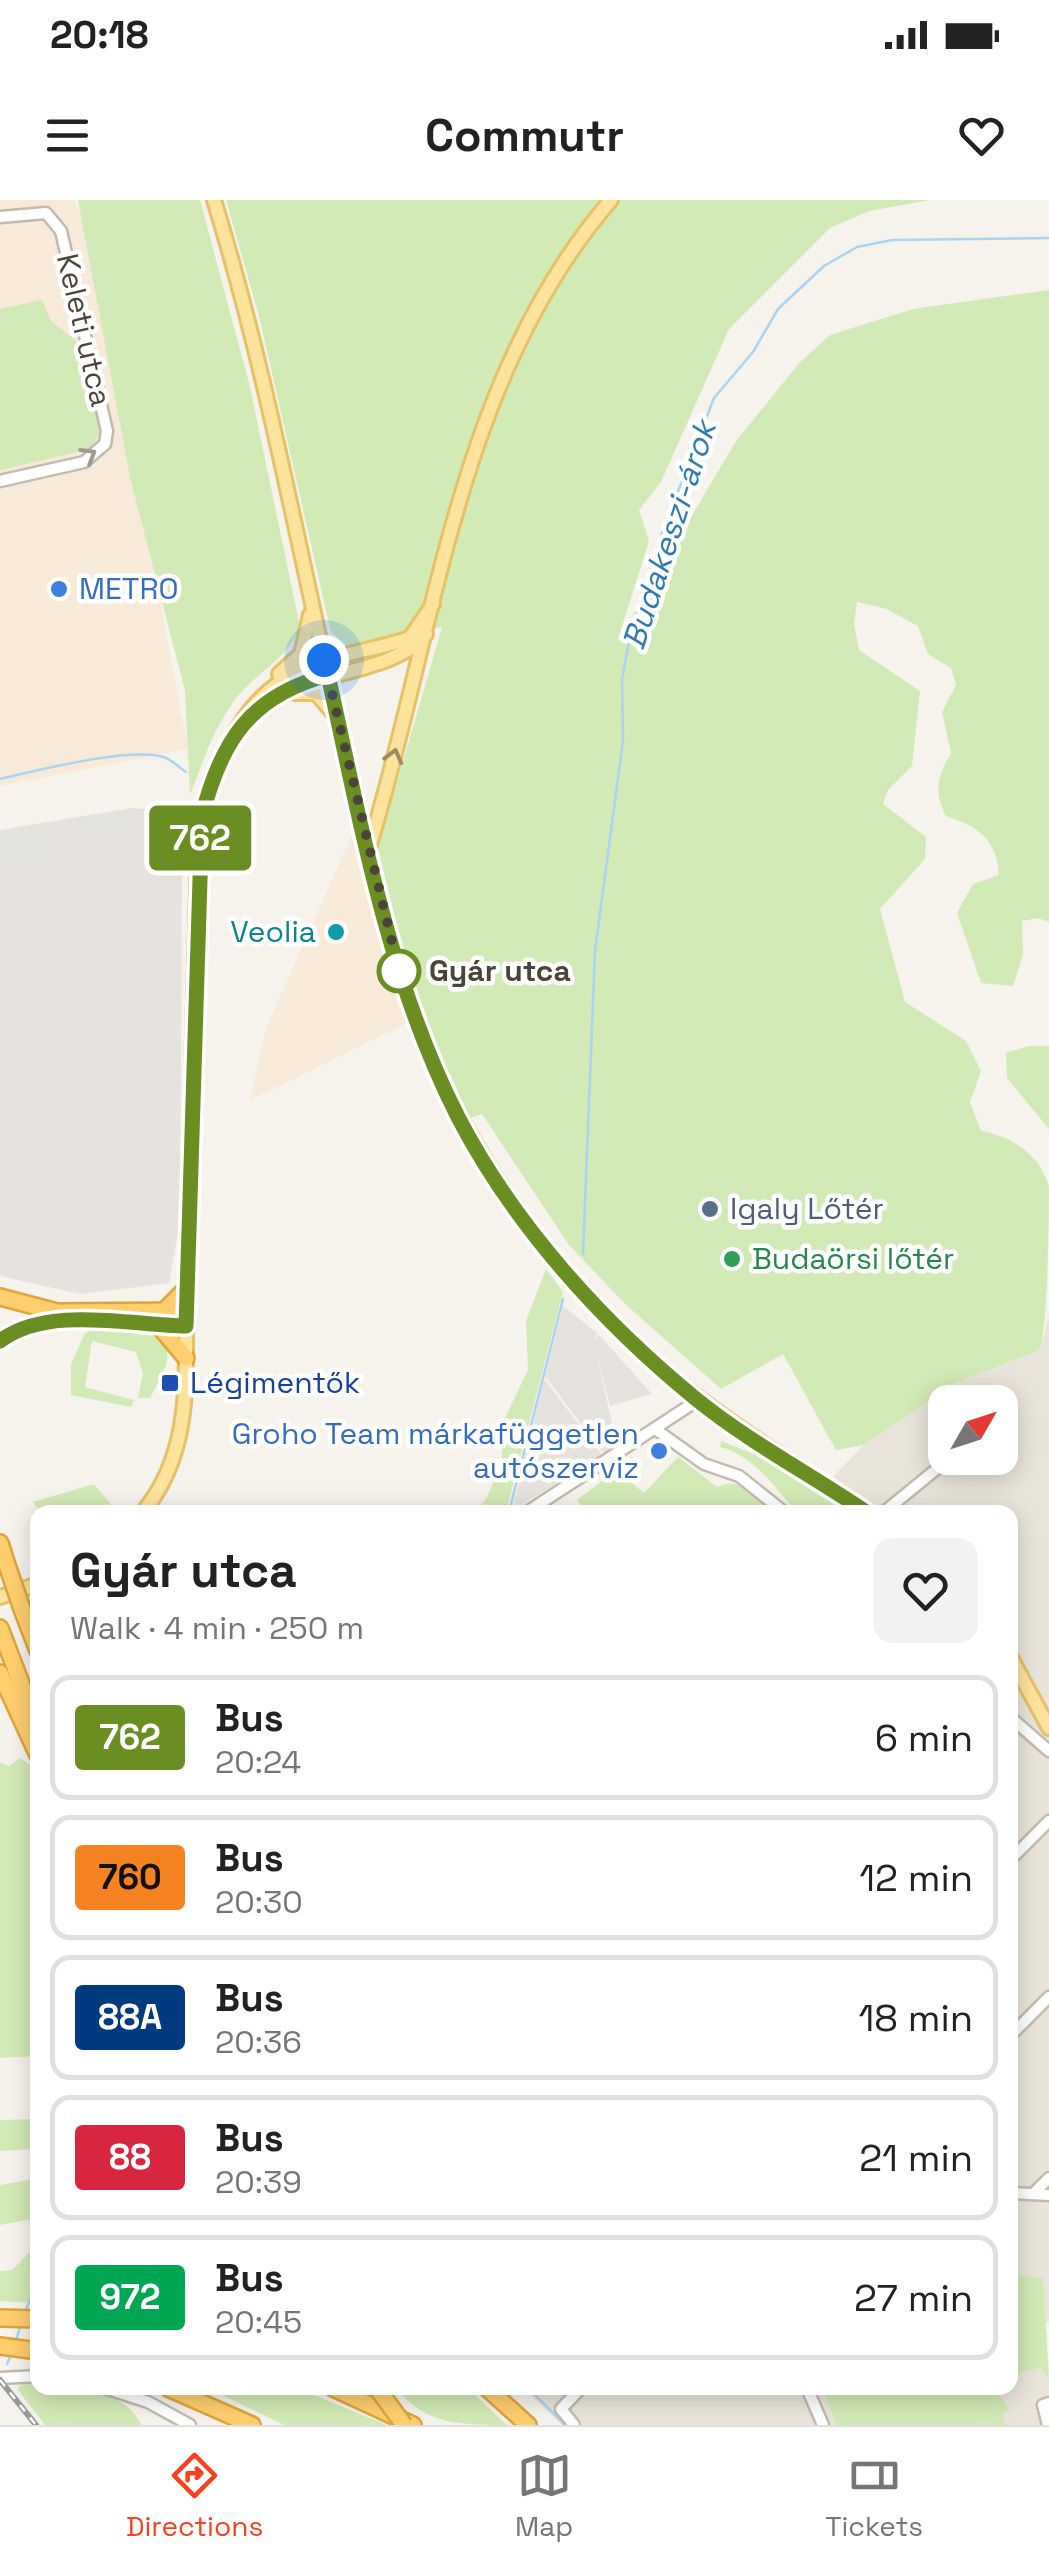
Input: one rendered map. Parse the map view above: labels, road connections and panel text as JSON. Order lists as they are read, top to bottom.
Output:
{
  "streets": {
    "street": ["Keleti utca"]
  },
  "water": ["Budakeszi-árok"],
  "places": {
    "other": [
      "METRO",
      "Veolia",
      "Gyár utca",
      "Igaly Lőtér",
      "Budaörsi lőtér",
      "Groho Team márkafüggetlen autószerviz"
    ],
    "transit": ["Légimentők"]
  },
  "lines": ["bus line 762"],
  "north": "top right",
  "page": {
    "status": "20:18",
    "header": "Commutr",
    "on_map": "762",
    "heading": ["Gyár utca", "Walk · 4 min · 250 m"],
    "list": [
      {
        "mark": "762",
        "name": "Bus",
        "note": "20:24",
        "value": "6 min"
      },
      {
        "mark": "760",
        "name": "Bus",
        "note": "20:30",
        "value": "12 min"
      },
      {
        "mark": "88A",
        "name": "Bus",
        "note": "20:36",
        "value": "18 min"
      },
      {
        "mark": "88",
        "name": "Bus",
        "note": "20:39",
        "value": "21 min"
      },
      {
        "mark": "972",
        "name": "Bus",
        "note": "20:45",
        "value": "27 min"
      }
    ],
    "tabs": ["Directions", "Map", "Tickets"]
  }
}
